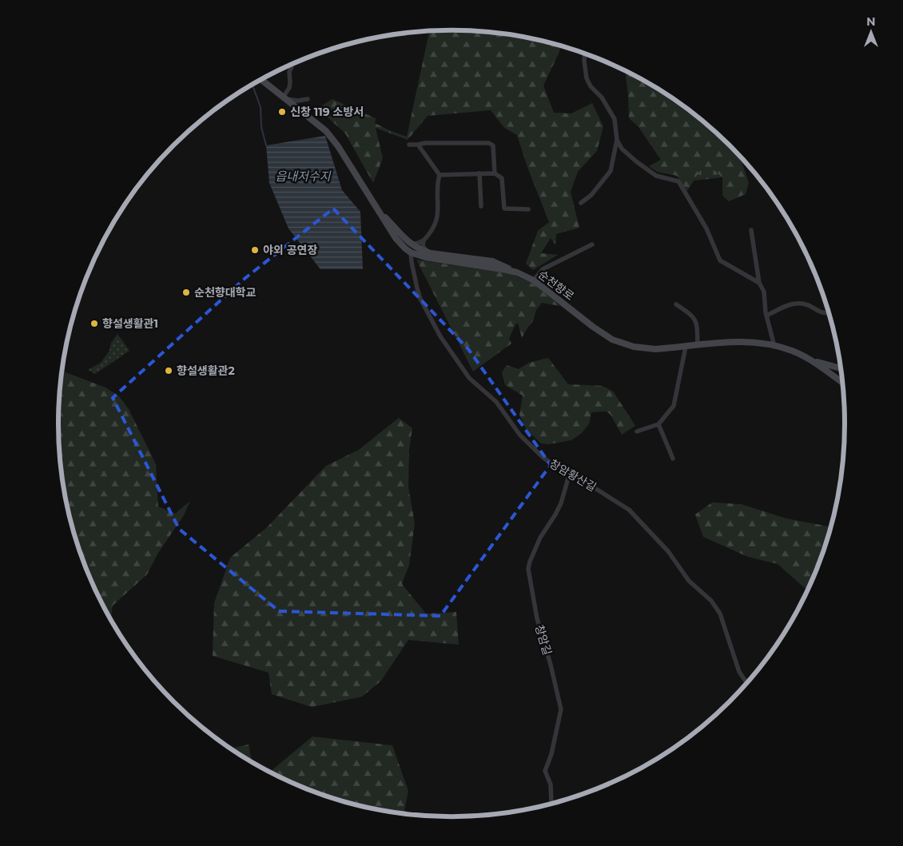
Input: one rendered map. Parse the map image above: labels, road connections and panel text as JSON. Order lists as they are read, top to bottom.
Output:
{
  "streets": {
    "main road": ["순천향로"],
    "street": ["창암황산길", "창암길"]
  },
  "crossings": [
    ["순천향로", "창암황산길"],
    ["창암황산길", "창암길"]
  ],
  "water": ["읍내저수지"],
  "places": [
    "신창 119 소방서",
    "야외 공연장",
    "순천향대학교",
    "향설생활관1",
    "향설생활관2"
  ],
  "north": "top"
}
